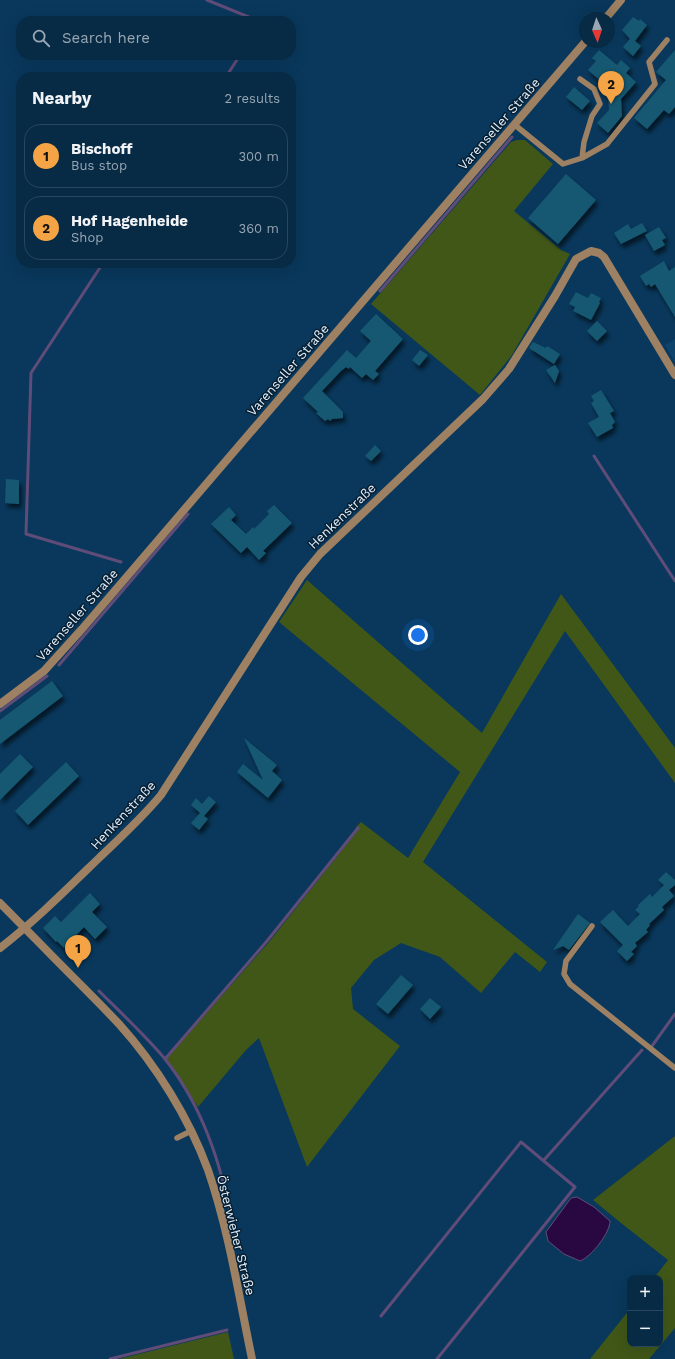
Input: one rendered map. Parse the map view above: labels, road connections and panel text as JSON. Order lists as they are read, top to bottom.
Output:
{
  "streets": {
    "street": ["Varenseller Straße", "Henkenstraße", "Österwieher Straße"]
  },
  "crossings": [
    ["Henkenstraße", "Österwieher Straße"]
  ],
  "north": "bottom",
  "page": {
    "search": "Search here",
    "pins": ["2", "1"],
    "heading": ["Nearby", "2 results"],
    "list": [
      {
        "mark": "1",
        "name": "Bischoff",
        "note": "Bus stop",
        "value": "300 m"
      },
      {
        "mark": "2",
        "name": "Hof Hagenheide",
        "note": "Shop",
        "value": "360 m"
      }
    ],
    "map_buttons": ["+", "−"]
  }
}
